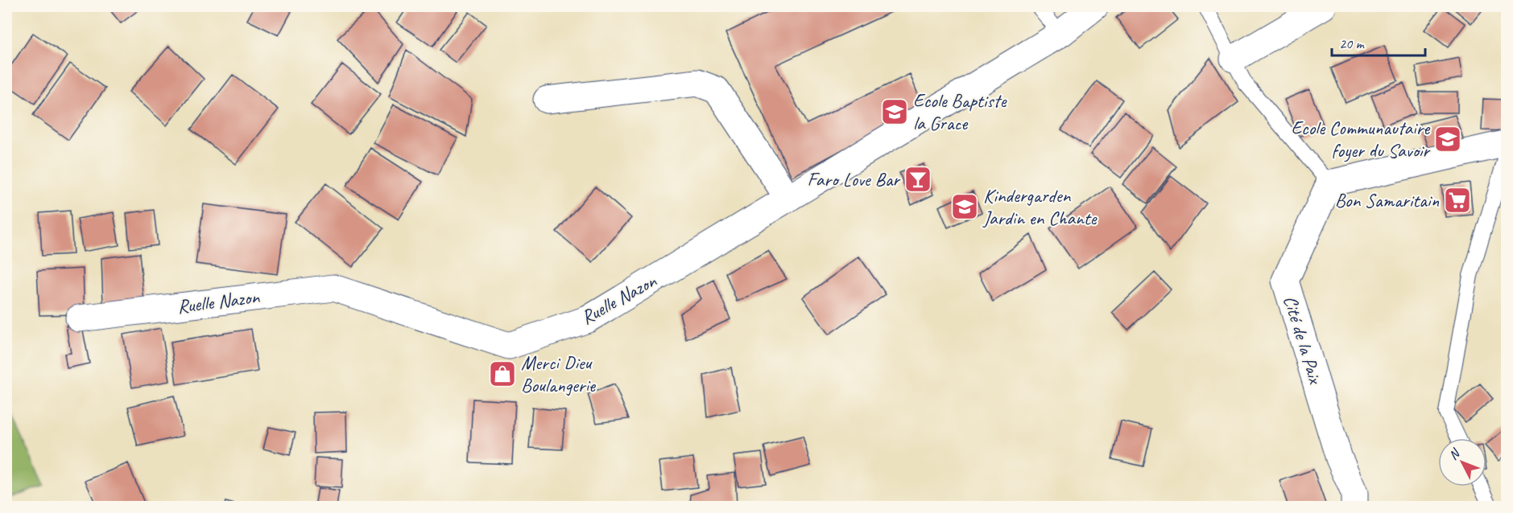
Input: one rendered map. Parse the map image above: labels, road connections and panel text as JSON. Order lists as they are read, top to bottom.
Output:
{
  "streets": {
    "street": ["Ruelle Nazon", "Cité de la Paix"]
  },
  "places": {
    "school or university": ["Ecole Baptiste la Grace", "Ecole Communautaire foyer du Savoir", "Kindergarden Jardin en Chante"],
    "bar": ["Faro Love Bar"],
    "supermarket": ["Bon Samaritain"],
    "shop": ["Merci Dieu Boulangerie"]
  },
  "scale_bar": "20 m",
  "north": "top left"
}
